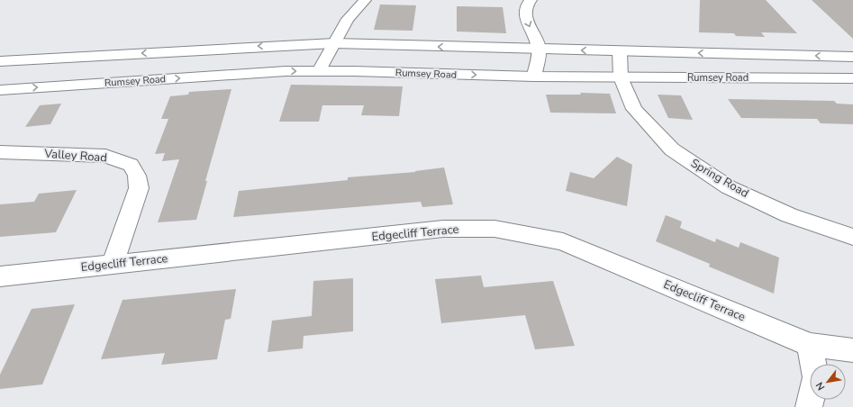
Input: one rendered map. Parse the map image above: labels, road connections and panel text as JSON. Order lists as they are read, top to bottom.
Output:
{
  "streets": {
    "street": [
      "Rumsey Road",
      "Valley Road",
      "Spring Road",
      "Edgecliff Terrace"
    ]
  },
  "crossings": [
    ["Rumsey Road", "Spring Road"],
    ["Valley Road", "Edgecliff Terrace"]
  ],
  "north": "bottom left"
}
